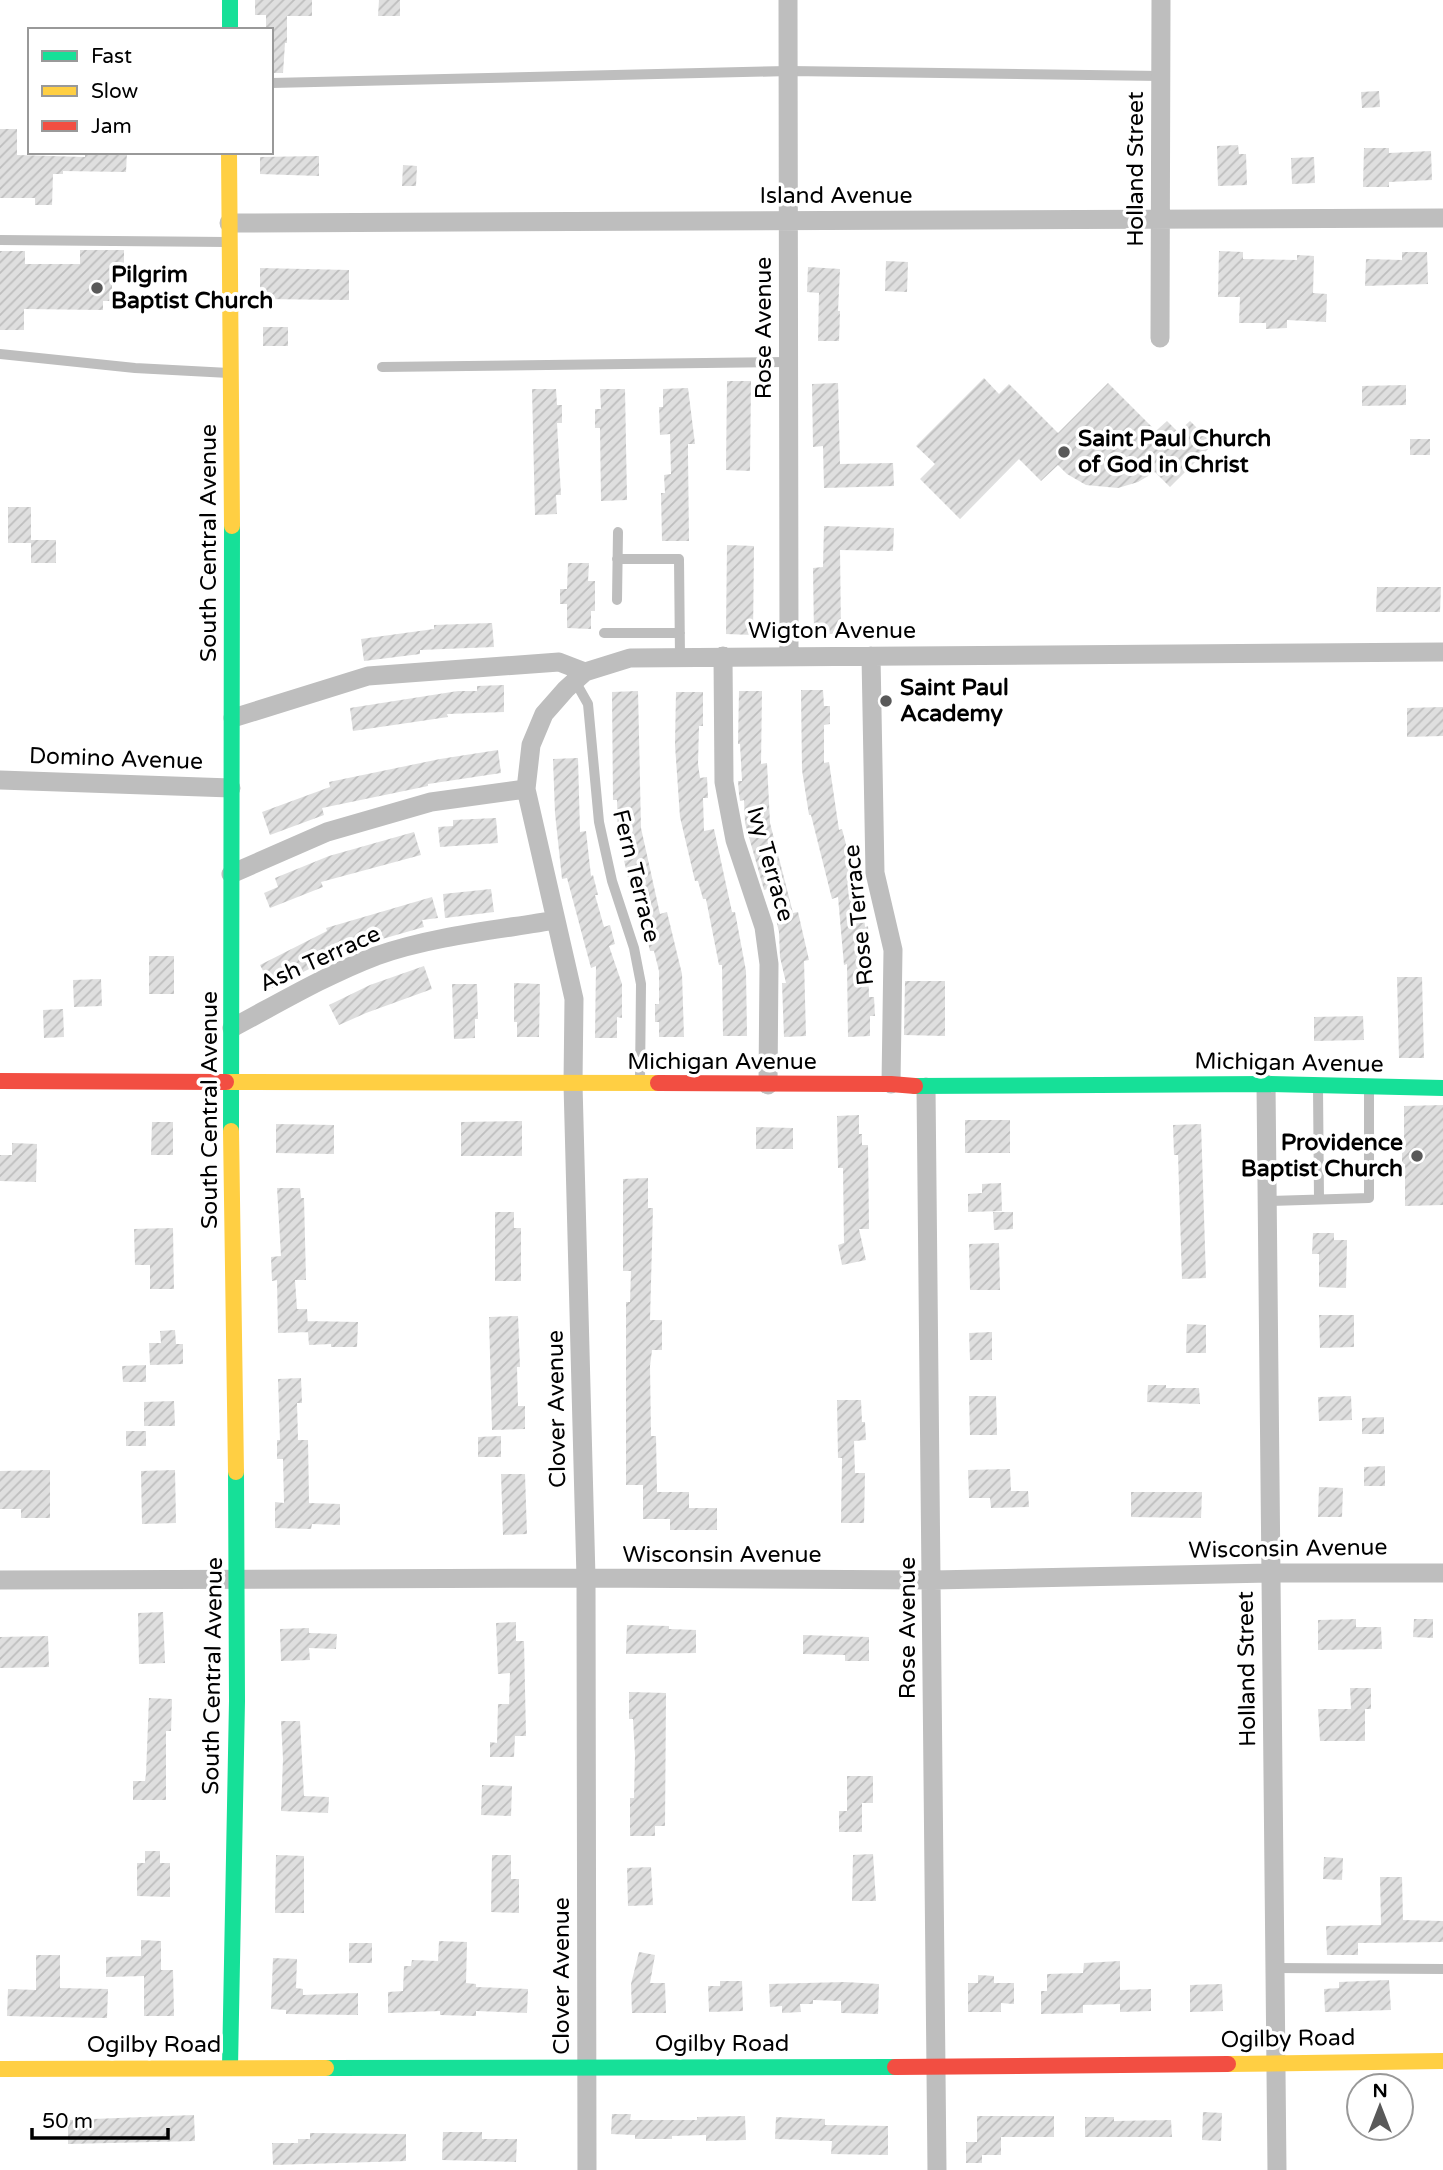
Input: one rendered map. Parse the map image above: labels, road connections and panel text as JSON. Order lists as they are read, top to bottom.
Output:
{
  "streets": {
    "street": [
      "Holland Street",
      "Island Avenue",
      "Rose Avenue",
      "South Central Avenue",
      "Wigton Avenue",
      "Domino Avenue",
      "Ivy Terrace",
      "Rose Terrace",
      "Ash Terrace",
      "Michigan Avenue",
      "Clover Avenue",
      "Wisconsin Avenue",
      "Ogilby Road"
    ],
    "lane": ["Fern Terrace"]
  },
  "crossings": [
    ["Holland Street", "Island Avenue"],
    ["Holland Street", "Michigan Avenue"],
    ["Holland Street", "Wisconsin Avenue"],
    ["Holland Street", "Ogilby Road"],
    ["Island Avenue", "Rose Avenue"],
    ["Island Avenue", "South Central Avenue"],
    ["Rose Avenue", "Wigton Avenue"],
    ["Rose Avenue", "Michigan Avenue"],
    ["Rose Avenue", "Wisconsin Avenue"],
    ["Rose Avenue", "Ogilby Road"],
    ["South Central Avenue", "Domino Avenue"],
    ["South Central Avenue", "Ash Terrace"],
    ["South Central Avenue", "Michigan Avenue"],
    ["South Central Avenue", "Wisconsin Avenue"],
    ["South Central Avenue", "Ogilby Road"],
    ["Wigton Avenue", "Ivy Terrace"],
    ["Wigton Avenue", "Fern Terrace"],
    ["Wigton Avenue", "Rose Terrace"],
    ["Wigton Avenue", "Clover Avenue"],
    ["Ivy Terrace", "Michigan Avenue"],
    ["Fern Terrace", "Michigan Avenue"],
    ["Fern Terrace", "Clover Avenue"],
    ["Rose Terrace", "Michigan Avenue"],
    ["Ash Terrace", "Clover Avenue"],
    ["Michigan Avenue", "Clover Avenue"],
    ["Clover Avenue", "Wisconsin Avenue"],
    ["Clover Avenue", "Ogilby Road"]
  ],
  "places": [
    "Pilgrim Baptist Church",
    "Saint Paul Church of God in Christ",
    "Saint Paul Academy",
    "Providence Baptist Church"
  ],
  "legend": ["Fast", "Slow", "Jam"],
  "scale_bar": "50 m",
  "north": "top"
}
